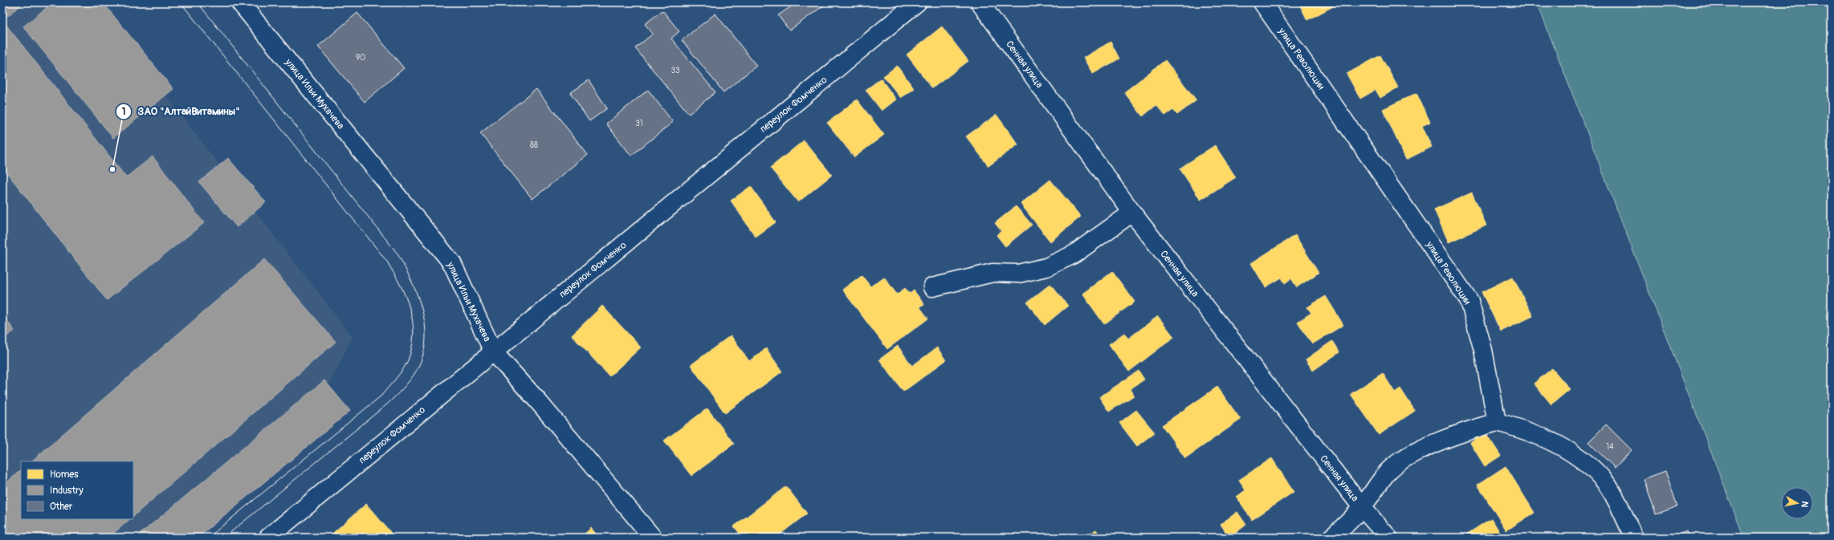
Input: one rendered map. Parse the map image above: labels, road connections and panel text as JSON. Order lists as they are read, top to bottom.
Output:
{
  "streets": {
    "street": [
      "улица Революции",
      "Сенная улица",
      "улица Ильи Мухачева",
      "переулок Фомченко"
    ]
  },
  "crossings": [
    ["улица Ильи Мухачева", "переулок Фомченко"]
  ],
  "places": ["ЗАО \"АлтайВитамины\""],
  "house_numbers": [
    "90",
    "33",
    "31",
    "88",
    "14"
  ],
  "legend": ["Homes", "Industry", "Other"],
  "north": "right"
}
